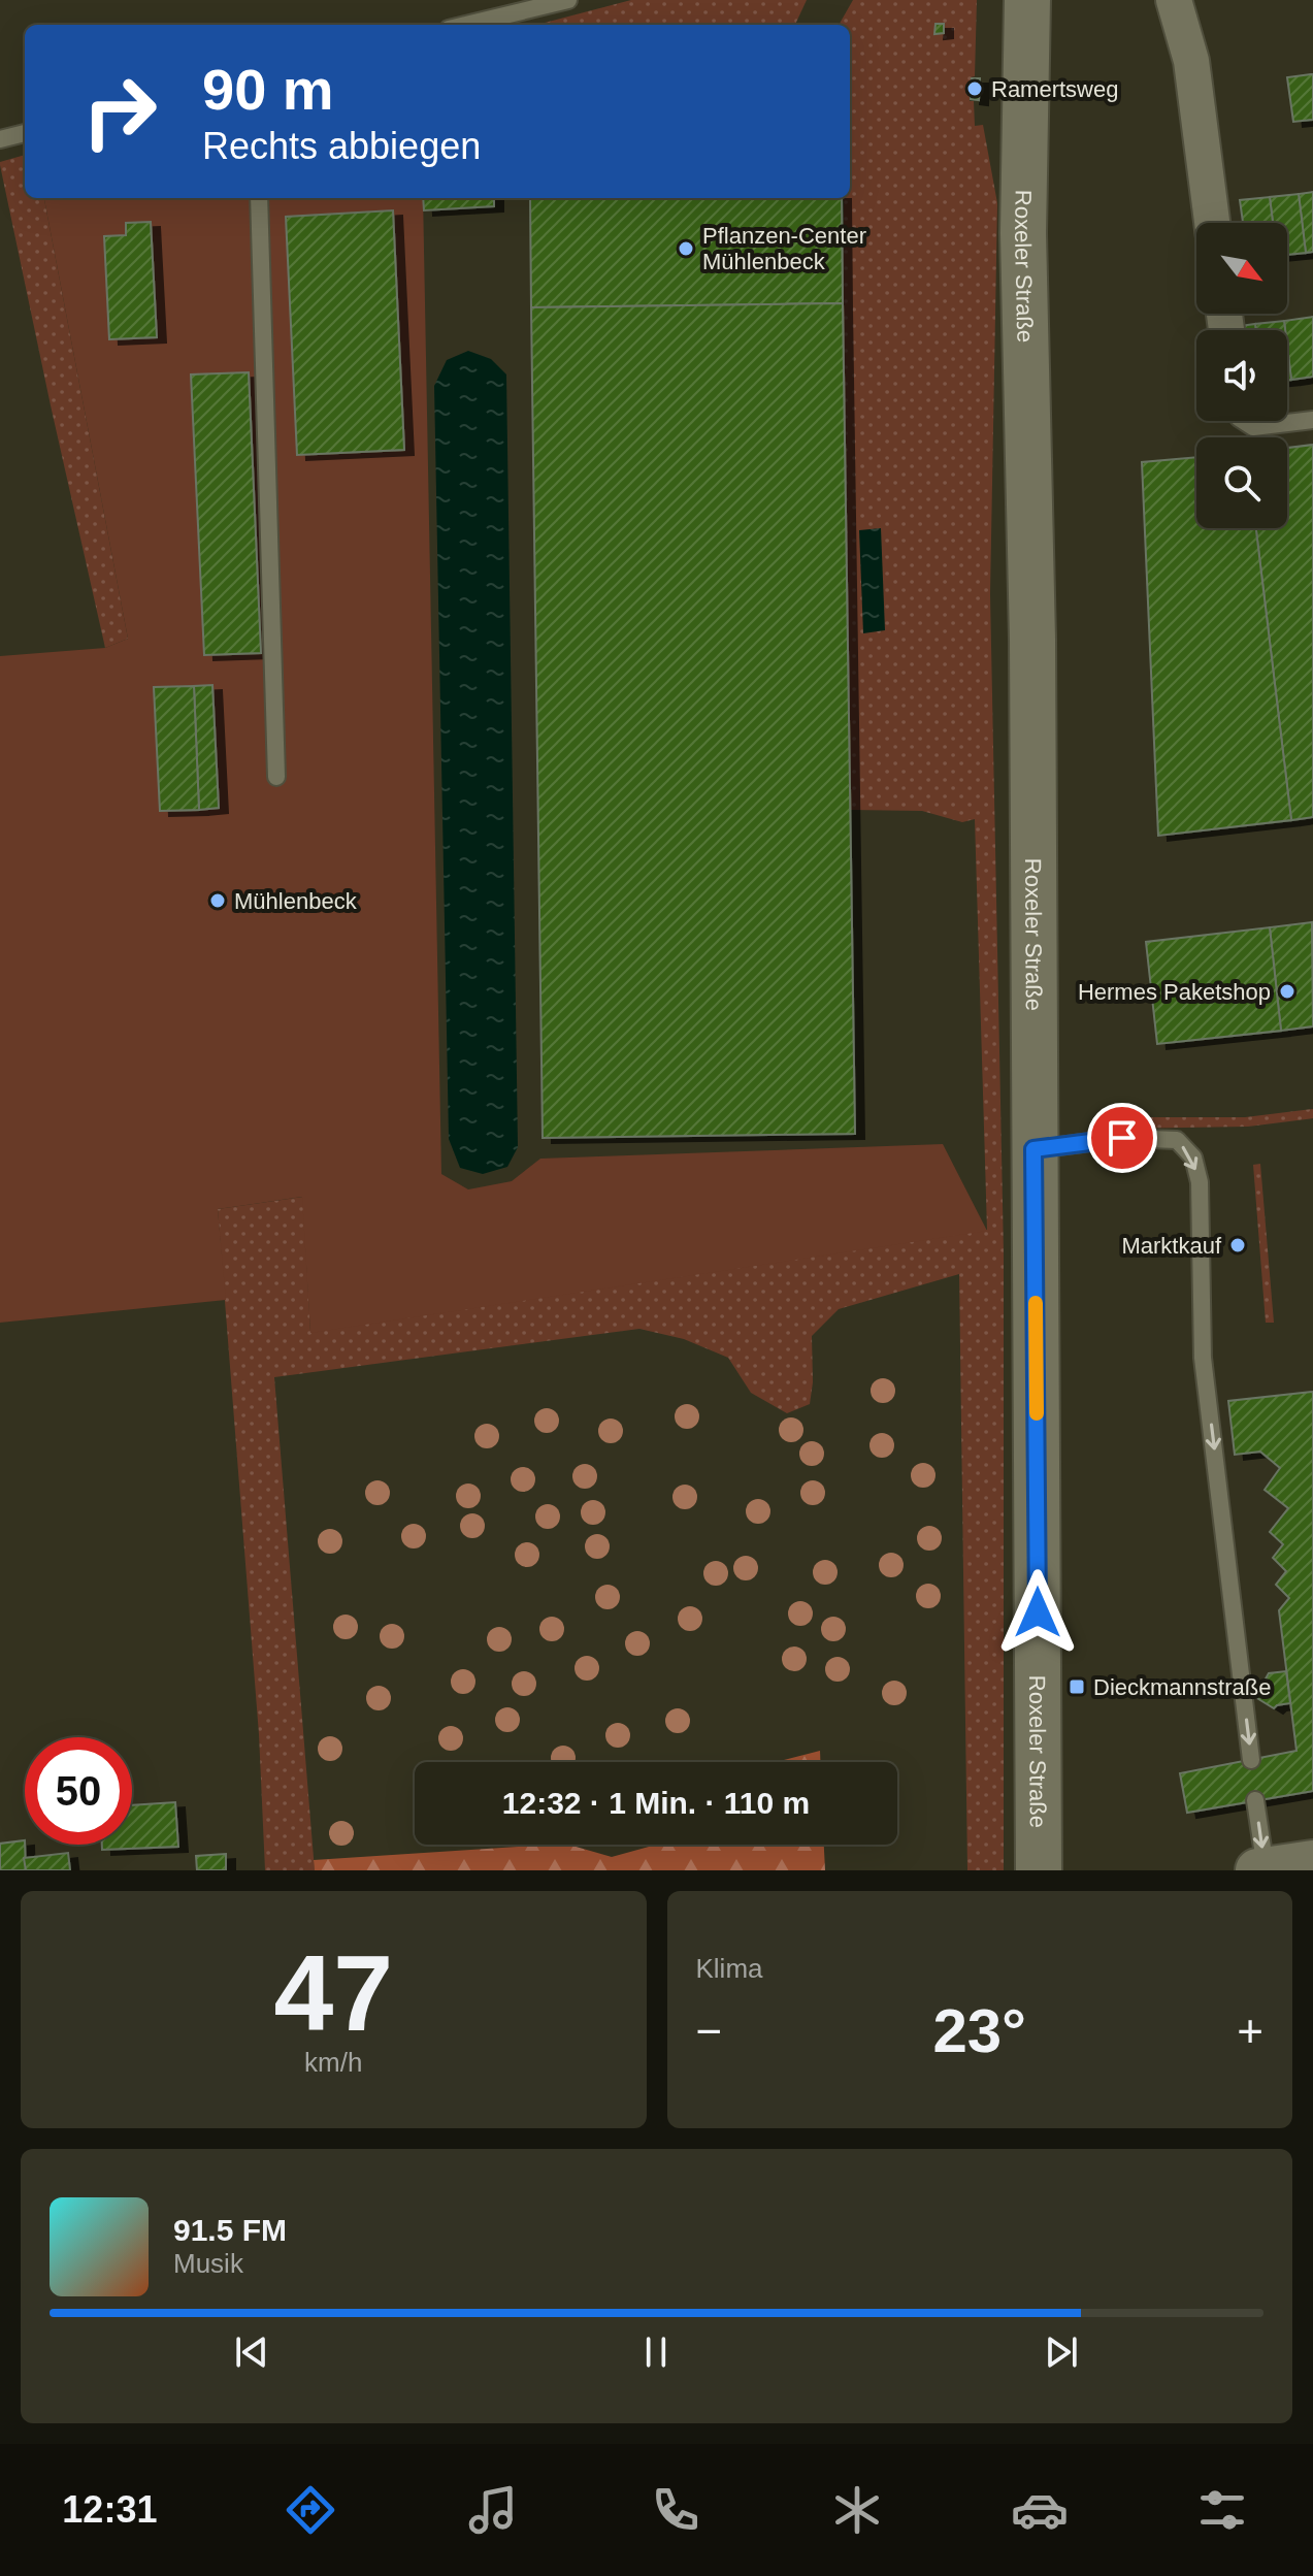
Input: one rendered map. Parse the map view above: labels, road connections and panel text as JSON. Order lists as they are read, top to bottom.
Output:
{
  "streets": {
    "main road": ["Roxeler Straße"]
  },
  "places": {
    "other": [
      "Ramertsweg",
      "Pflanzen-Center Mühlenbeck",
      "Mühlenbeck",
      "Hermes Paketshop",
      "Marktkauf"
    ],
    "transit": ["Dieckmannstraße"]
  },
  "north": "bottom right",
  "page": {
    "turn": ["90 m", "Rechts abbiegen"],
    "limit": "50",
    "trip": "12:32 · 1 Min. · 110 m",
    "tile": [
      ["47", "km/h"],
      "Klima"
    ],
    "heat": ["−", "23°", "+"],
    "song": ["91.5 FM", "Musik"],
    "tabs": "12:31"
  }
}
